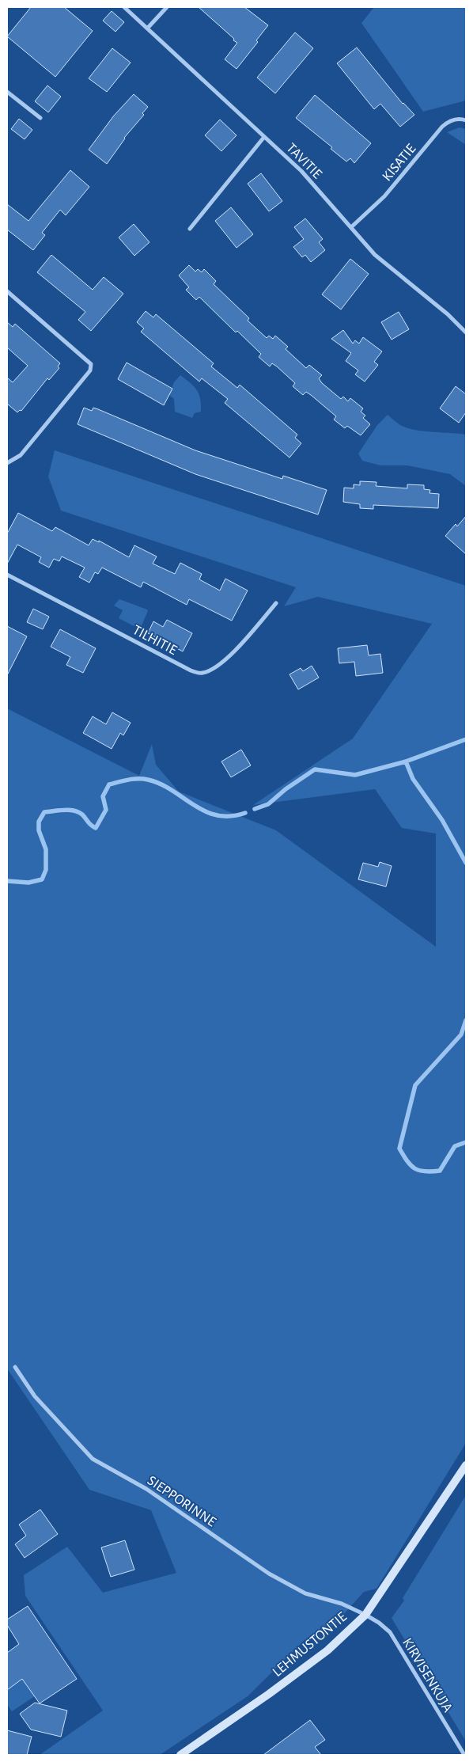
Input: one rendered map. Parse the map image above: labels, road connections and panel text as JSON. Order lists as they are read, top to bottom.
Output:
{
  "streets": {
    "main road": ["LEHMUSTONTIE"],
    "street": [
      "TAVITIE",
      "KISATIE",
      "TILHITIE",
      "SIEPPORINNE",
      "KIRVISENKUJA"
    ]
  },
  "crossings": [
    ["TAVITIE", "KISATIE"],
    ["SIEPPORINNE", "LEHMUSTONTIE"],
    ["SIEPPORINNE", "KIRVISENKUJA"],
    ["LEHMUSTONTIE", "KIRVISENKUJA"]
  ]
}
